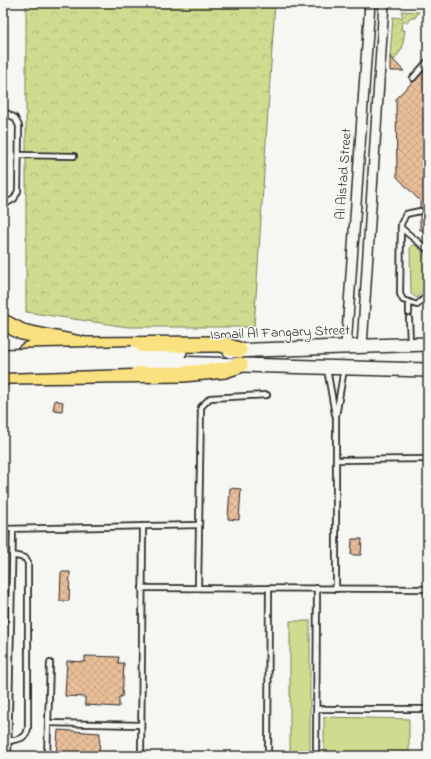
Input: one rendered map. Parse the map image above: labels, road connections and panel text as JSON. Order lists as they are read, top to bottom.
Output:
{
  "streets": {
    "main road": ["Ismail Al Fangary Street"],
    "street": ["Al Aistad Street"]
  },
  "crossings": [
    ["Al Aistad Street", "Ismail Al Fangary Street"]
  ]
}
